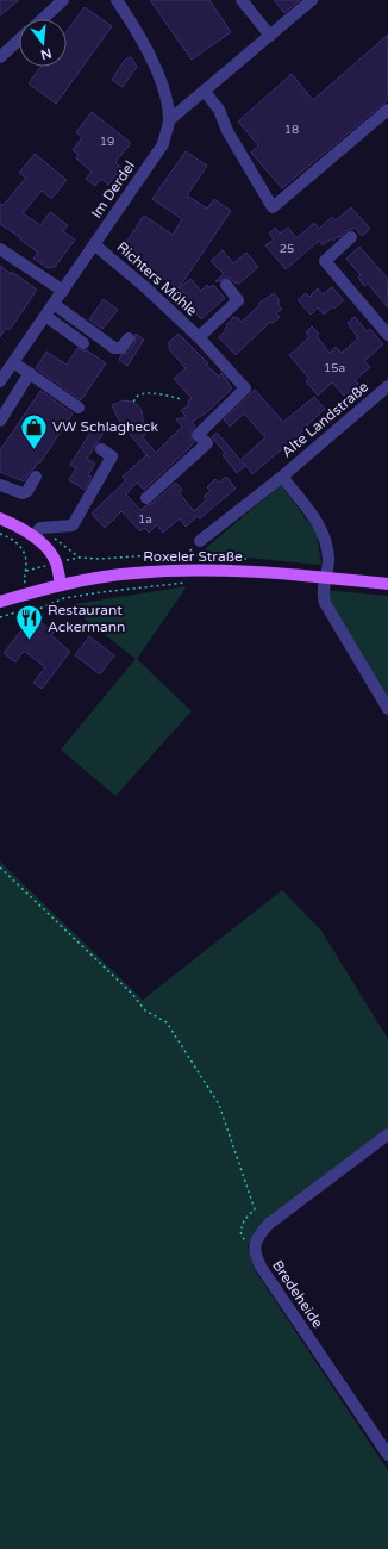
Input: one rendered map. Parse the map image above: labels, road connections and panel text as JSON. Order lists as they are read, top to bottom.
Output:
{
  "streets": {
    "main road": ["Roxeler Straße"],
    "street": [
      "Im Derdel",
      "Richters Mühle",
      "Alte Landstraße",
      "Bredeheide"
    ]
  },
  "crossings": [
    ["Im Derdel", "Richters Mühle"],
    ["Alte Landstraße", "Roxeler Straße"]
  ],
  "places": {
    "shop": ["VW Schlagheck"],
    "restaurant": ["Restaurant Ackermann"]
  },
  "house_numbers": [
    "18",
    "19",
    "25",
    "15a",
    "1a"
  ],
  "north": "bottom"
}
